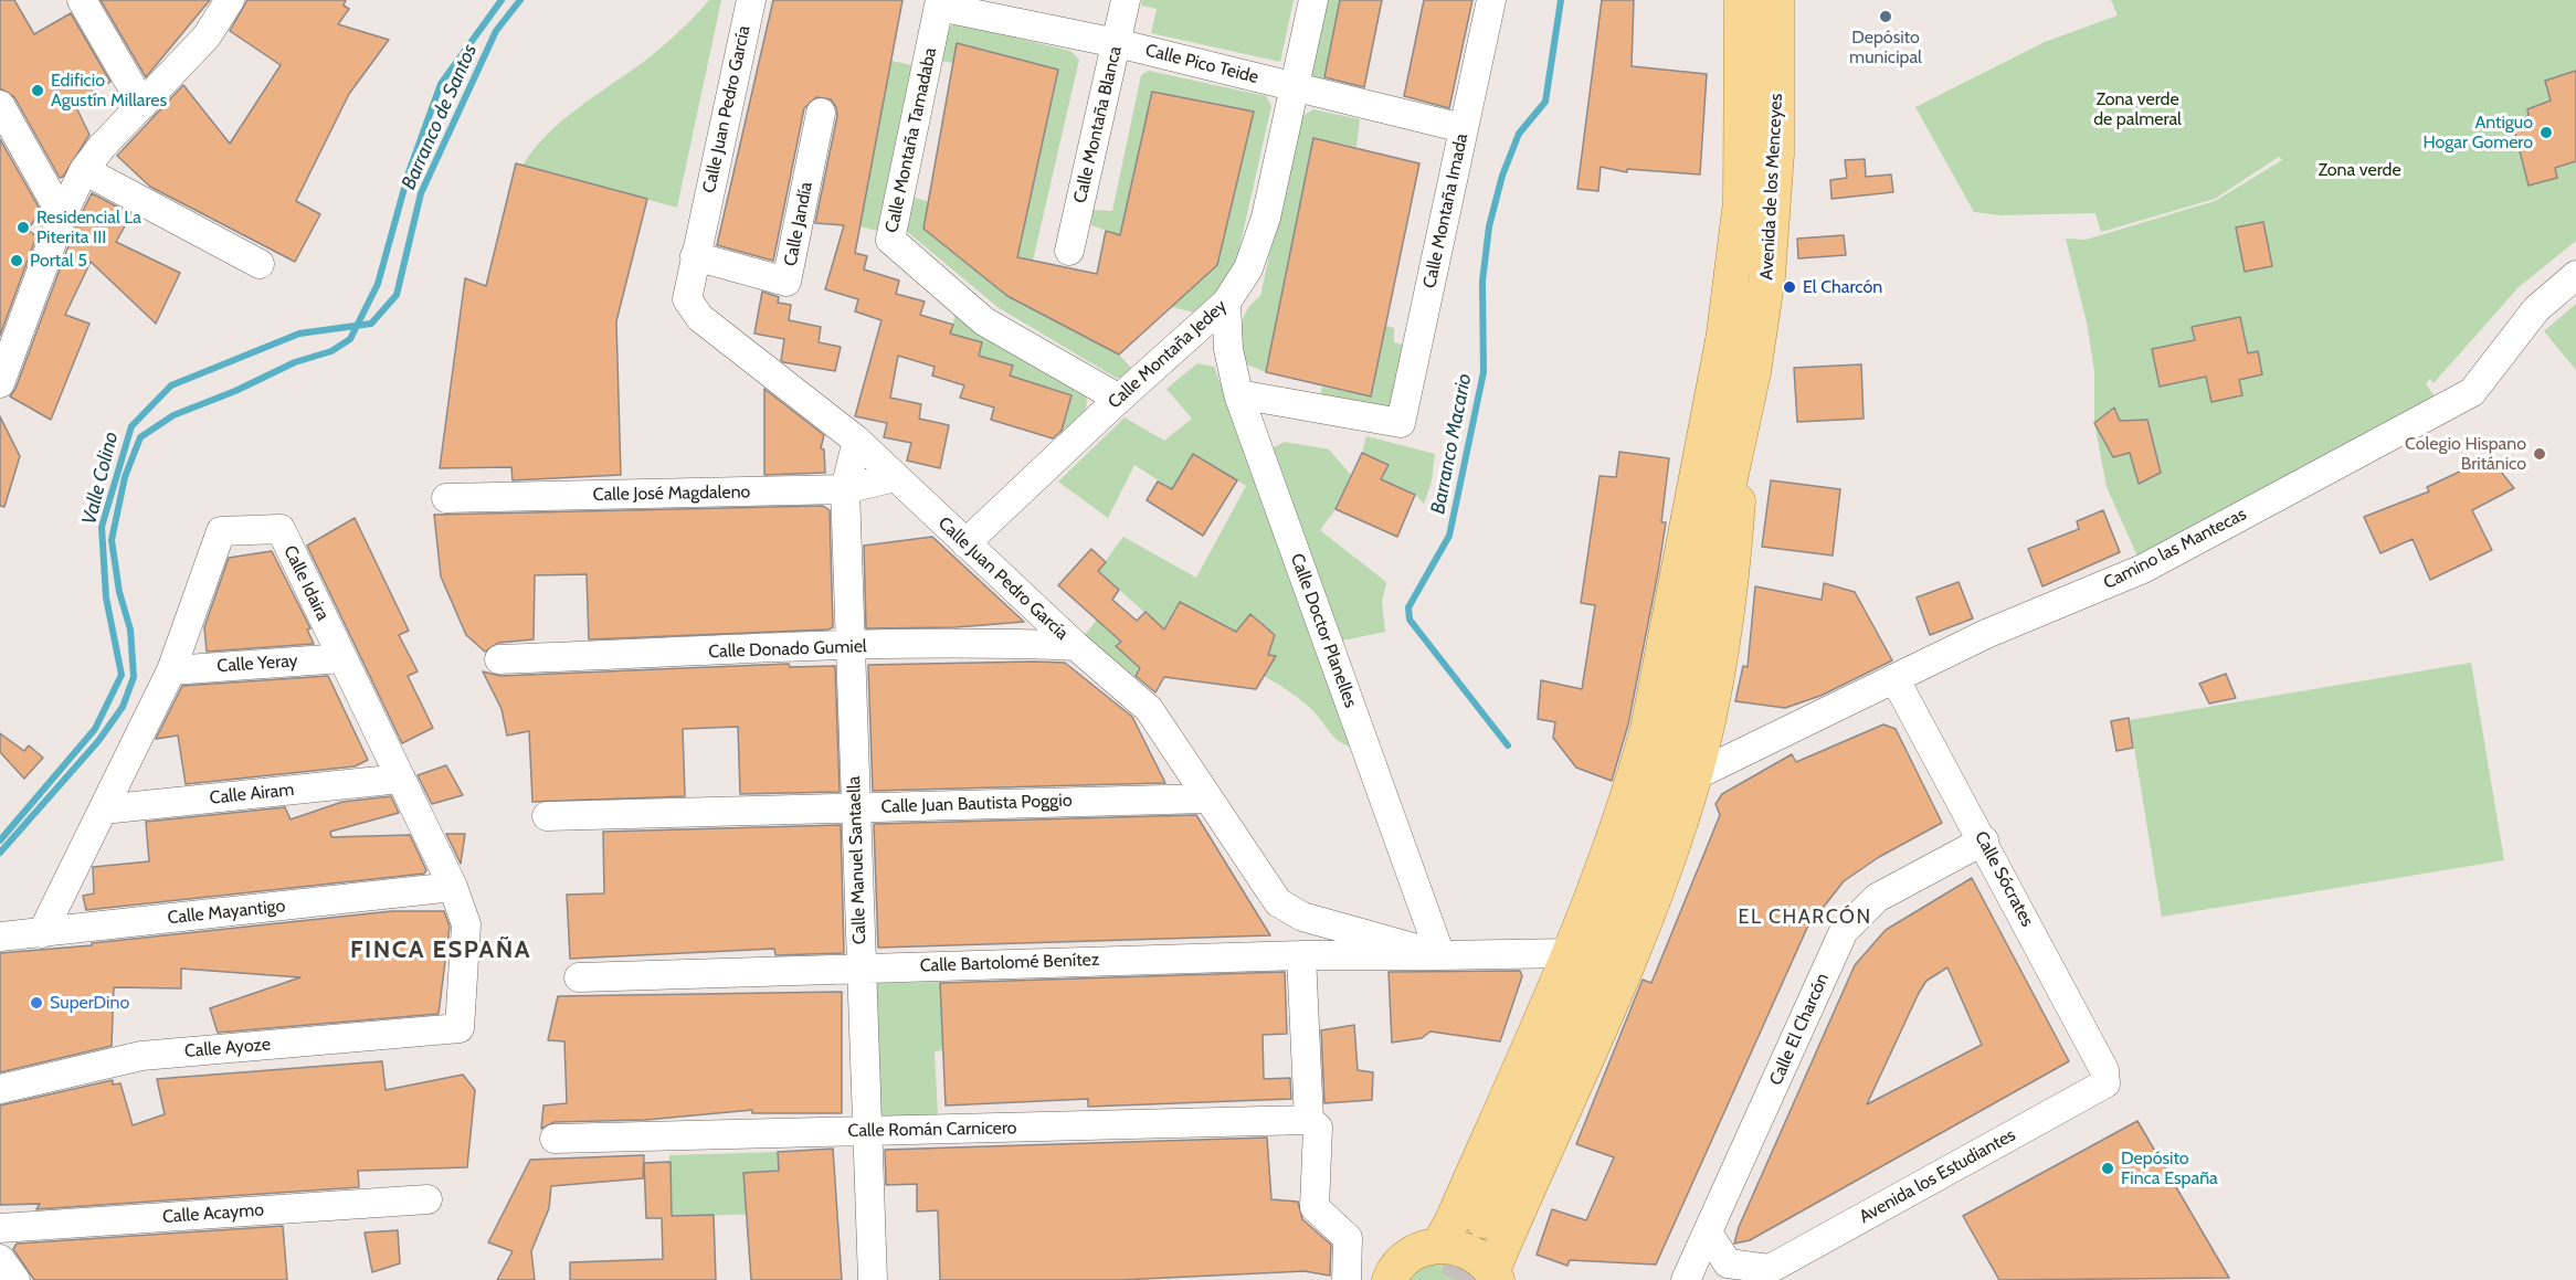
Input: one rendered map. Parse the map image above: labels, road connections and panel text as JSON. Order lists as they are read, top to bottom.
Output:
{
  "streets": {
    "main road": ["Avenida de los Menceyes"],
    "street": [
      "Calle Pico Teide",
      "Calle Juan Pedro García",
      "Calle Montaña Blanca",
      "Calle Montaña Tamadaba",
      "Calle Montaña Imada",
      "Calle Jandía",
      "Calle Montaña Jedey",
      "Calle José Magdaleno",
      "Camino las Mantecas",
      "Calle Idaira",
      "Calle Doctor Planelles",
      "Calle Donado Gumiel",
      "Calle Yeray",
      "Calle Airam",
      "Calle Juan Bautista Poggio",
      "Calle Manuel Santaella",
      "Calle Sócrates",
      "Calle Mayantigo",
      "Calle Bartolomé Benítez",
      "Calle El Charcón",
      "Calle Ayoze",
      "Calle Román Carnicero",
      "Avenida los Estudiantes",
      "Calle Acaymo"
    ]
  },
  "crossings": [
    ["Calle Pico Teide", "Calle Montaña Blanca"],
    ["Calle Pico Teide", "Calle Montaña Tamadaba"],
    ["Calle Pico Teide", "Calle Montaña Imada"],
    ["Calle Pico Teide", "Calle Montaña Jedey"],
    ["Calle Juan Pedro García", "Calle Jandía"],
    ["Calle Juan Pedro García", "Calle Montaña Jedey"],
    ["Calle Juan Pedro García", "Calle José Magdaleno"],
    ["Calle Juan Pedro García", "Calle Doctor Planelles"],
    ["Calle Juan Pedro García", "Calle Donado Gumiel"],
    ["Calle Juan Pedro García", "Calle Juan Bautista Poggio"],
    ["Calle Juan Pedro García", "Calle Manuel Santaella"],
    ["Calle Juan Pedro García", "Calle Bartolomé Benítez"],
    ["Calle Montaña Tamadaba", "Calle Montaña Jedey"],
    ["Calle Montaña Imada", "Calle Doctor Planelles"],
    ["Calle Montaña Jedey", "Calle Doctor Planelles"],
    ["Calle José Magdaleno", "Calle Manuel Santaella"],
    ["Camino las Mantecas", "Calle Sócrates"],
    ["Calle Idaira", "Calle Yeray"],
    ["Calle Idaira", "Calle Airam"],
    ["Calle Idaira", "Calle Mayantigo"],
    ["Calle Idaira", "Calle Ayoze"],
    ["Calle Doctor Planelles", "Calle Bartolomé Benítez"],
    ["Calle Donado Gumiel", "Calle Manuel Santaella"],
    ["Calle Juan Bautista Poggio", "Calle Manuel Santaella"],
    ["Calle Manuel Santaella", "Calle Bartolomé Benítez"],
    ["Calle Manuel Santaella", "Calle Román Carnicero"],
    ["Calle Sócrates", "Calle El Charcón"],
    ["Calle Sócrates", "Avenida los Estudiantes"]
  ],
  "districts": ["EL CHARCÓN", "FINCA ESPAÑA"],
  "water": ["Barranco de Santos", "Barranco Macario", "Valle Colino"],
  "parks": ["Zona verde de palmeral", "Zona verde"],
  "places": [
    "Depósito municipal",
    "Edificio Agustín Millares",
    "Antiguo Hogar Gomero",
    "Residencial La Piterita III",
    "Portal 5",
    "El Charcón",
    "Colegio Hispano Británico",
    "SuperDino",
    "Depósito Finca España"
  ]
}
